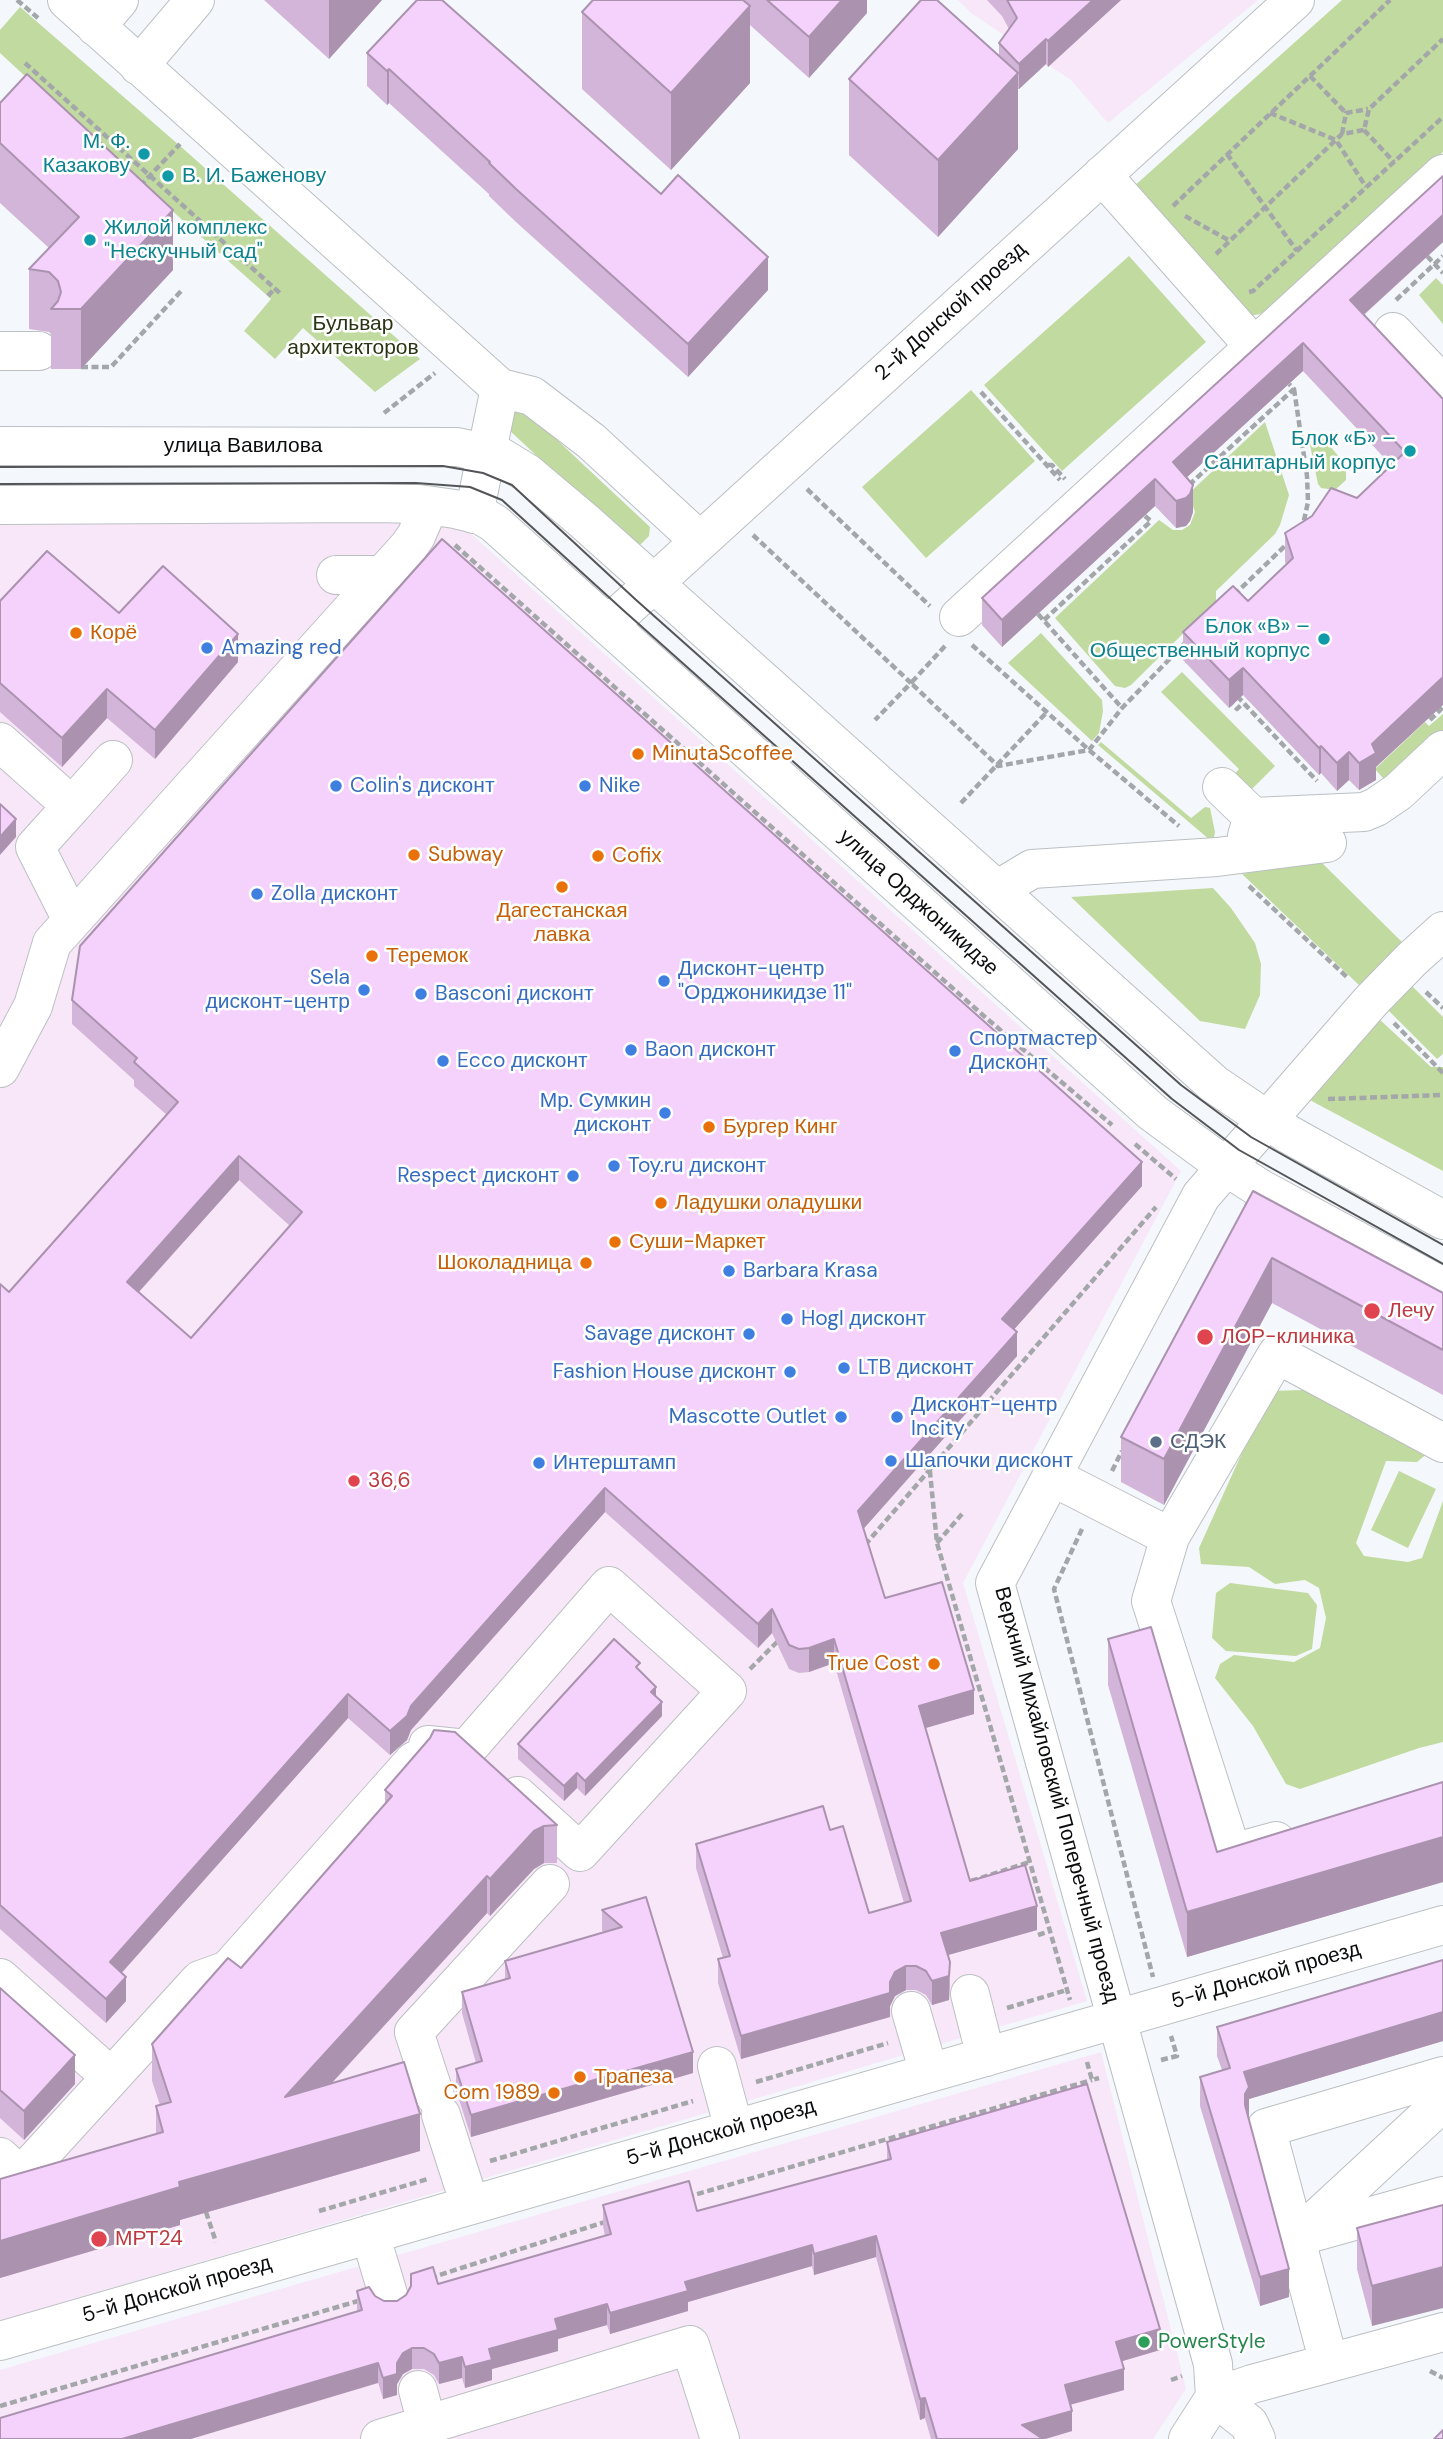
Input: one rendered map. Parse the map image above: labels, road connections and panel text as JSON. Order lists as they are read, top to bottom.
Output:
{
  "streets": {
    "street": [
      "2-й Донской проезд",
      "улица Вавилова",
      "улица Орджоникидзе",
      "Верхний Михайловский Поперечный проезд",
      "5-й Донской проезд"
    ]
  },
  "crossings": [
    ["2-й Донской проезд", "улица Орджоникидзе"],
    ["улица Орджоникидзе", "Верхний Михайловский Поперечный проезд"],
    ["Верхний Михайловский Поперечный проезд", "5-й Донской проезд"]
  ],
  "parks": ["Бульвар архитекторов"],
  "places": [
    "М. Ф. Казакову",
    "В. И. Баженову",
    "Жилой комплекс \"Нескучный сад\"",
    "Блок «Б» – Санитарный корпус",
    "Корё",
    "Блок «В» – Общественный корпус",
    "Amazing red",
    "MinutaScoffee",
    "Colin's дисконт",
    "Nike",
    "Subway",
    "Cofix",
    "Дагестанская лавка",
    "Zolla дисконт",
    "Теремок",
    "Дисконт-центр \"Орджоникидзе 11\"",
    "Sela дисконт-центр",
    "Basconi дисконт",
    "Baon дисконт",
    "Спортмастер Дисконт",
    "Ecco дисконт",
    "Мр. Сумкин дисконт",
    "Бургер Кинг",
    "Toy.ru дисконт",
    "Respect дисконт",
    "Ладушки оладушки",
    "Суши-Маркет",
    "Шоколадница",
    "Barbara Krasa",
    "Лечу",
    "Hogl дисконт",
    "Savage дисконт",
    "ЛОР-клиника",
    "LTB дисконт",
    "Fashion House дисконт",
    "Mascotte Outlet",
    "Дисконт-центр Incity",
    "СДЭК",
    "Шапочки дисконт",
    "Интерштамп",
    "36,6",
    "True Cost",
    "Трапеза",
    "Com 1989",
    "МРТ24",
    "PowerStyle"
  ]
}
